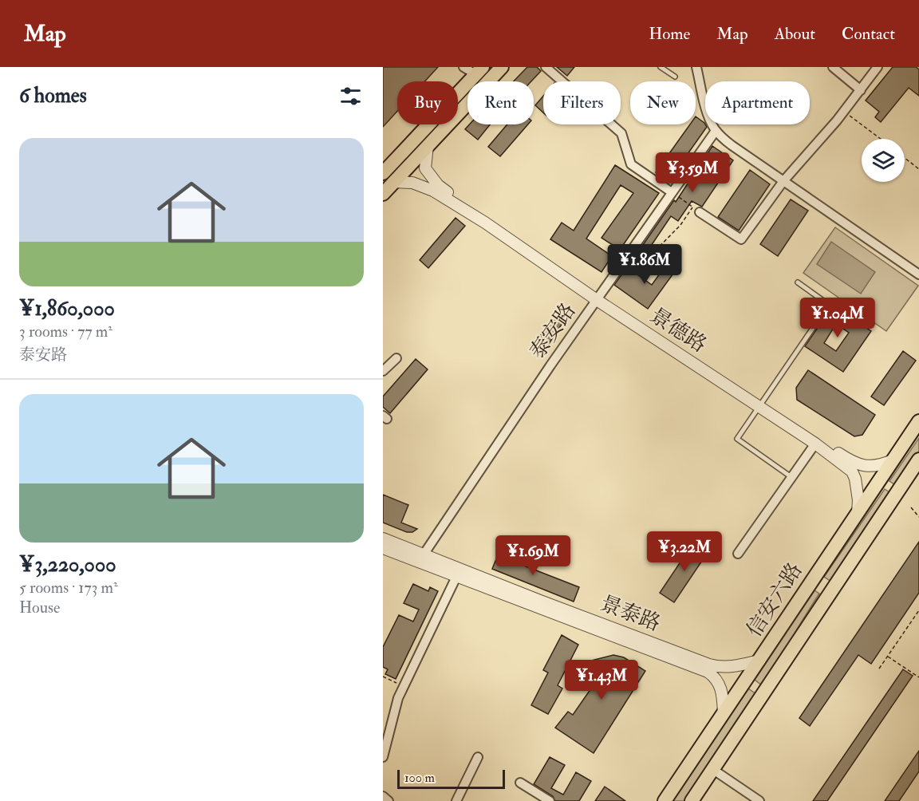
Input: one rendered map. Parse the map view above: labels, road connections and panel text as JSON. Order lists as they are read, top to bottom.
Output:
{
  "streets": {
    "main road": ["信安六路"],
    "street": ["景德路", "泰安路", "景泰路"]
  },
  "crossings": [
    ["景德路", "泰安路"],
    ["景德路", "信安六路"],
    ["泰安路", "景泰路"],
    ["信安六路", "景泰路"]
  ],
  "scale_bar": "100 m",
  "page": {
    "header": "Map",
    "nav": [
      "Home",
      "Map",
      "About",
      "Contact"
    ],
    "heading": "6 homes",
    "chip": [
      "Buy",
      "Rent",
      "Filters",
      "New",
      "Apartment"
    ],
    "list": [
      {
        "name": "¥1,860,000",
        "note": "3 rooms · 77 m² · 泰安路"
      },
      {
        "name": "¥3,220,000",
        "note": "5 rooms · 173 m² · House"
      }
    ],
    "price": [
      "¥3.59M",
      "¥1.86M",
      "¥1.04M",
      "¥3.22M",
      "¥1.69M",
      "¥1.43M"
    ],
    "scale": "100 m"
  }
}
